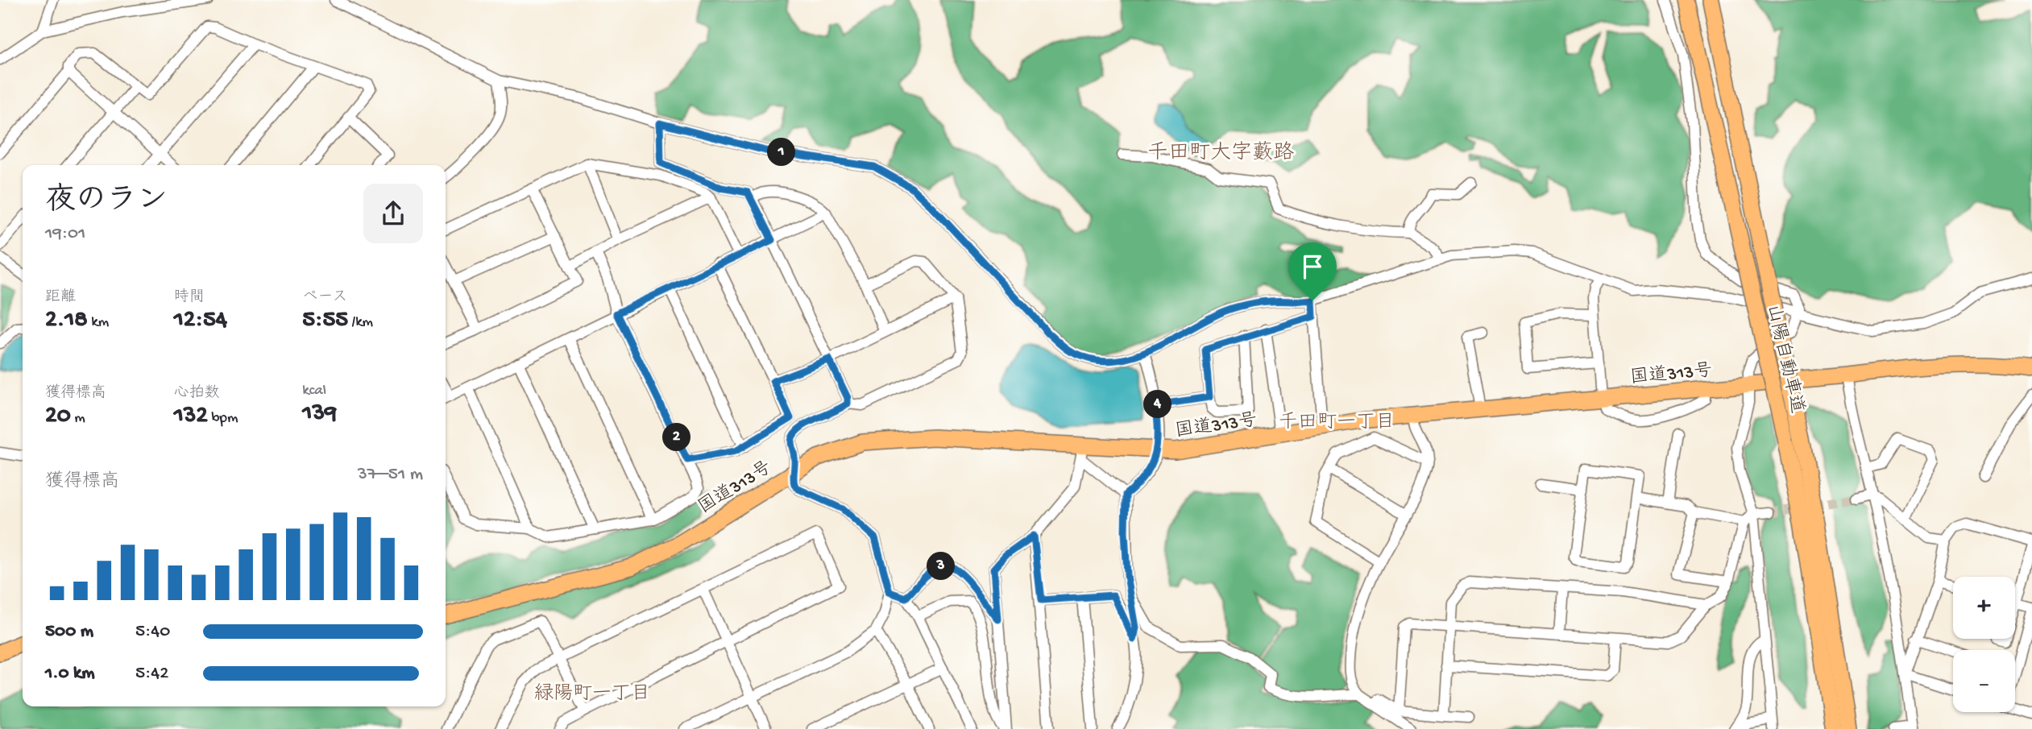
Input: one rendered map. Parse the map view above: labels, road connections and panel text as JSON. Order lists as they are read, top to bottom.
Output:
{
  "streets": {
    "highway": ["山陽自動車道", "国道313号"]
  },
  "districts": ["千田町大字藪路", "千田町一丁目", "緑陽町一丁目"],
  "page": {
    "pins": [
      "1",
      "4",
      "2",
      "3"
    ],
    "heading": ["夜のラン", "19:01"],
    "stats": [
      ["距離", "2.18 km"],
      ["時間", "12:54"],
      ["ペース", "5:55 /km"],
      ["獲得標高", "20 m"],
      ["心拍数", "132 bpm"],
      ["kcal", "139"]
    ],
    "chart": ["獲得標高", "37–51 m"],
    "map_buttons": ["+", "−"],
    "list": [
      {
        "name": "500 m",
        "note": "5:40"
      },
      {
        "name": "1.0 km",
        "note": "5:42"
      }
    ]
  }
}
